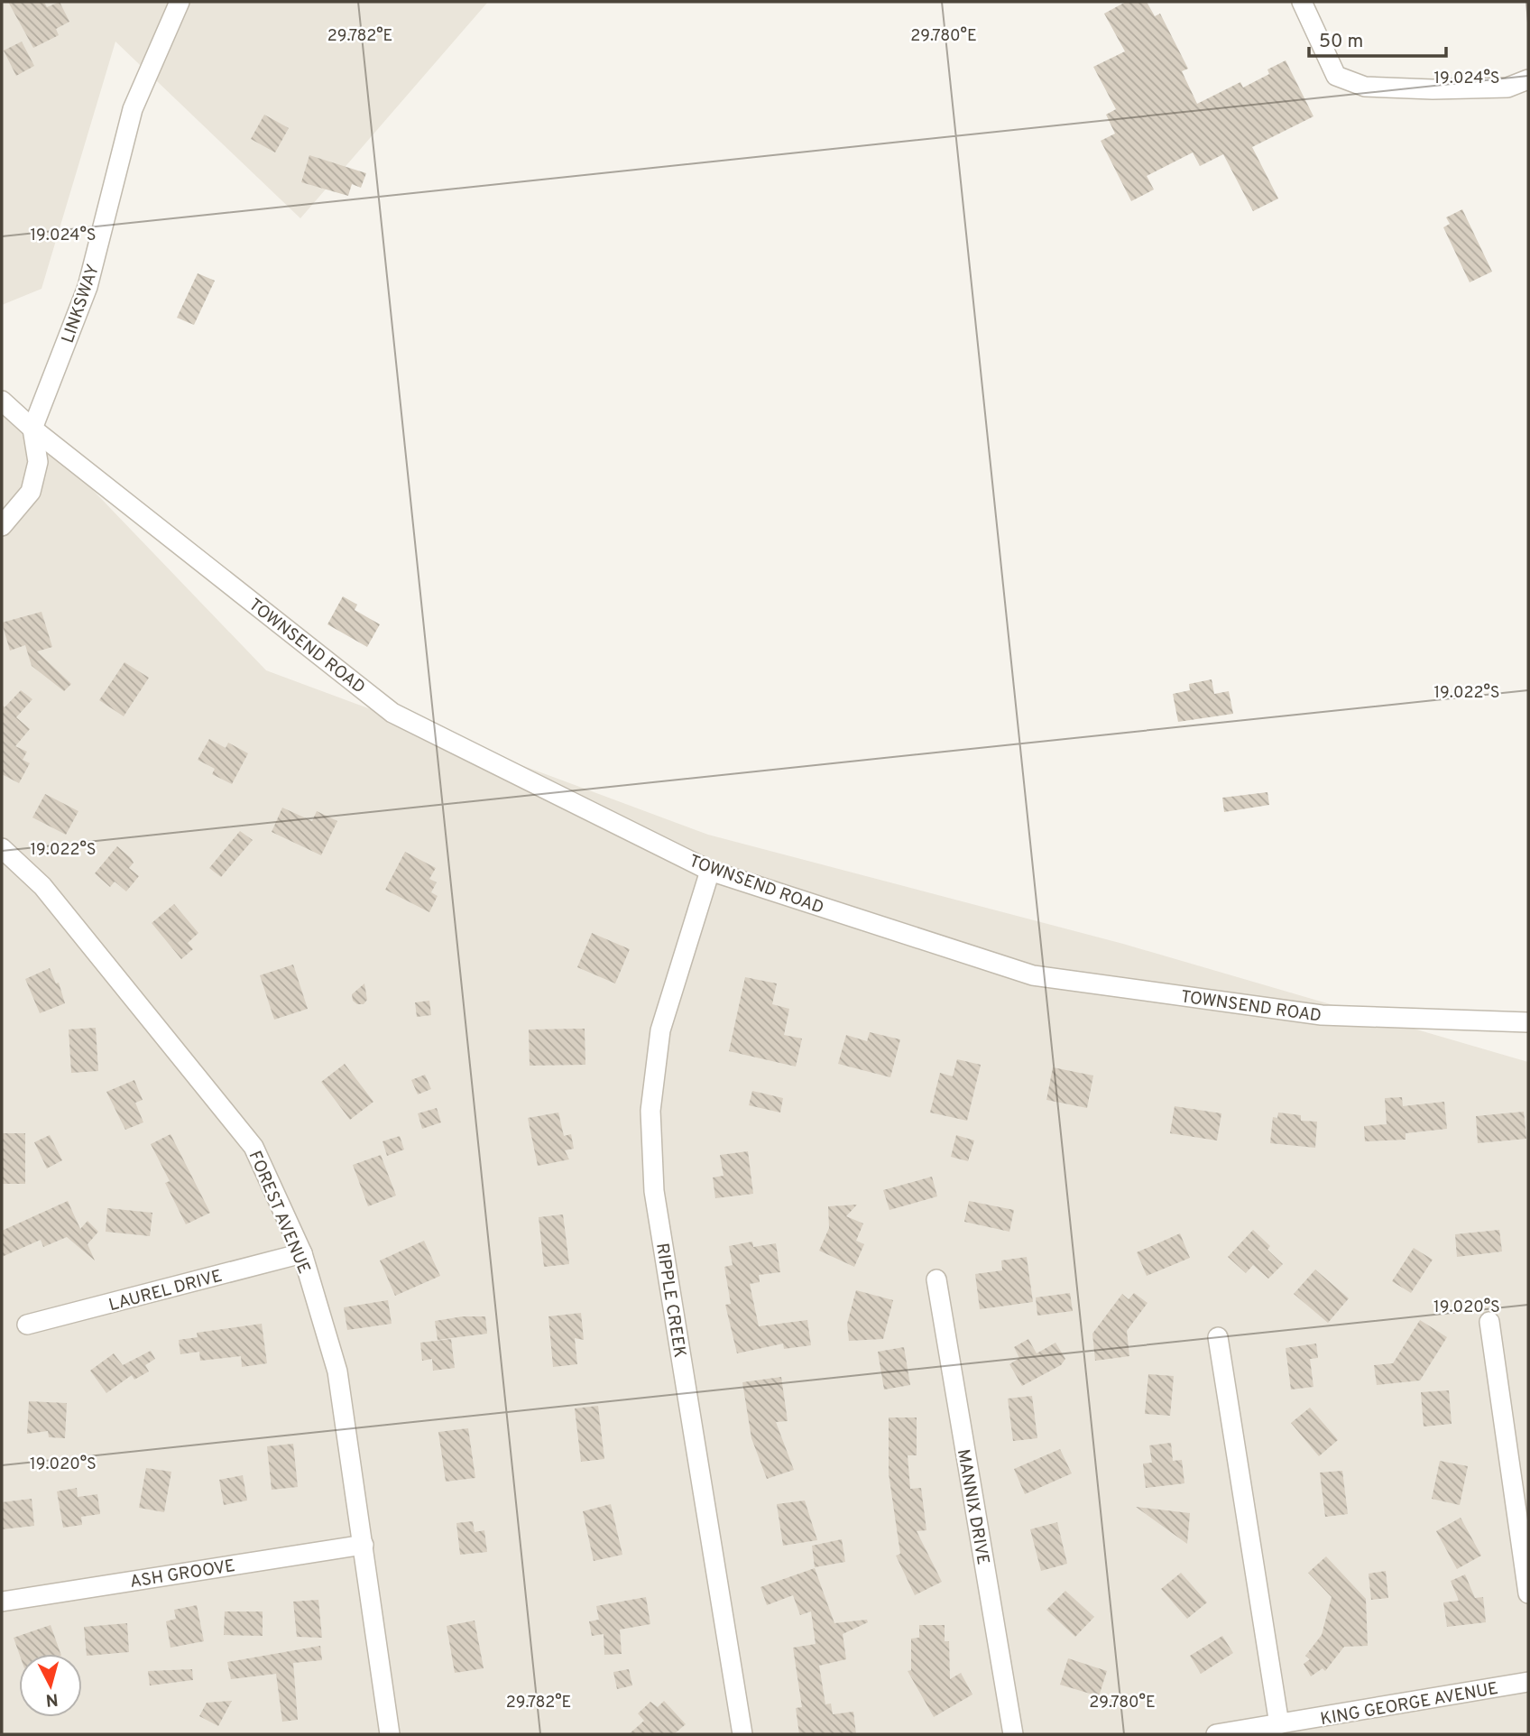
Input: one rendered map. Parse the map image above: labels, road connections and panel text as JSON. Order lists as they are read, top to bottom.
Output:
{
  "streets": {
    "street": [
      "LINKSWAY",
      "TOWNSEND ROAD",
      "FOREST AVENUE",
      "LAUREL DRIVE",
      "RIPPLE CREEK",
      "MANNIX DRIVE",
      "ASH GROOVE",
      "KING GEORGE AVENUE"
    ]
  },
  "crossings": [
    ["LINKSWAY", "TOWNSEND ROAD"],
    ["TOWNSEND ROAD", "RIPPLE CREEK"],
    ["FOREST AVENUE", "LAUREL DRIVE"],
    ["FOREST AVENUE", "ASH GROOVE"]
  ],
  "scale_bar": "50 m",
  "north": "bottom",
  "coordinates": [
    "29.782°E",
    "29.780°E",
    "19.024°S",
    "19.022°S",
    "19.020°S"
  ]
}
